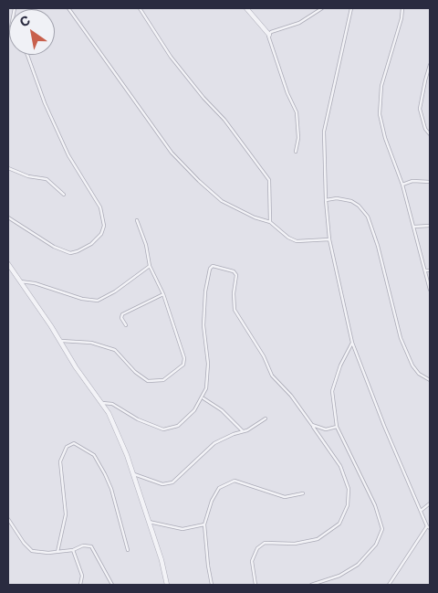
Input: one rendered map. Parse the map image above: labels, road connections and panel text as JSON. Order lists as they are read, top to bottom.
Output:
{
  "north": "top left"
}
